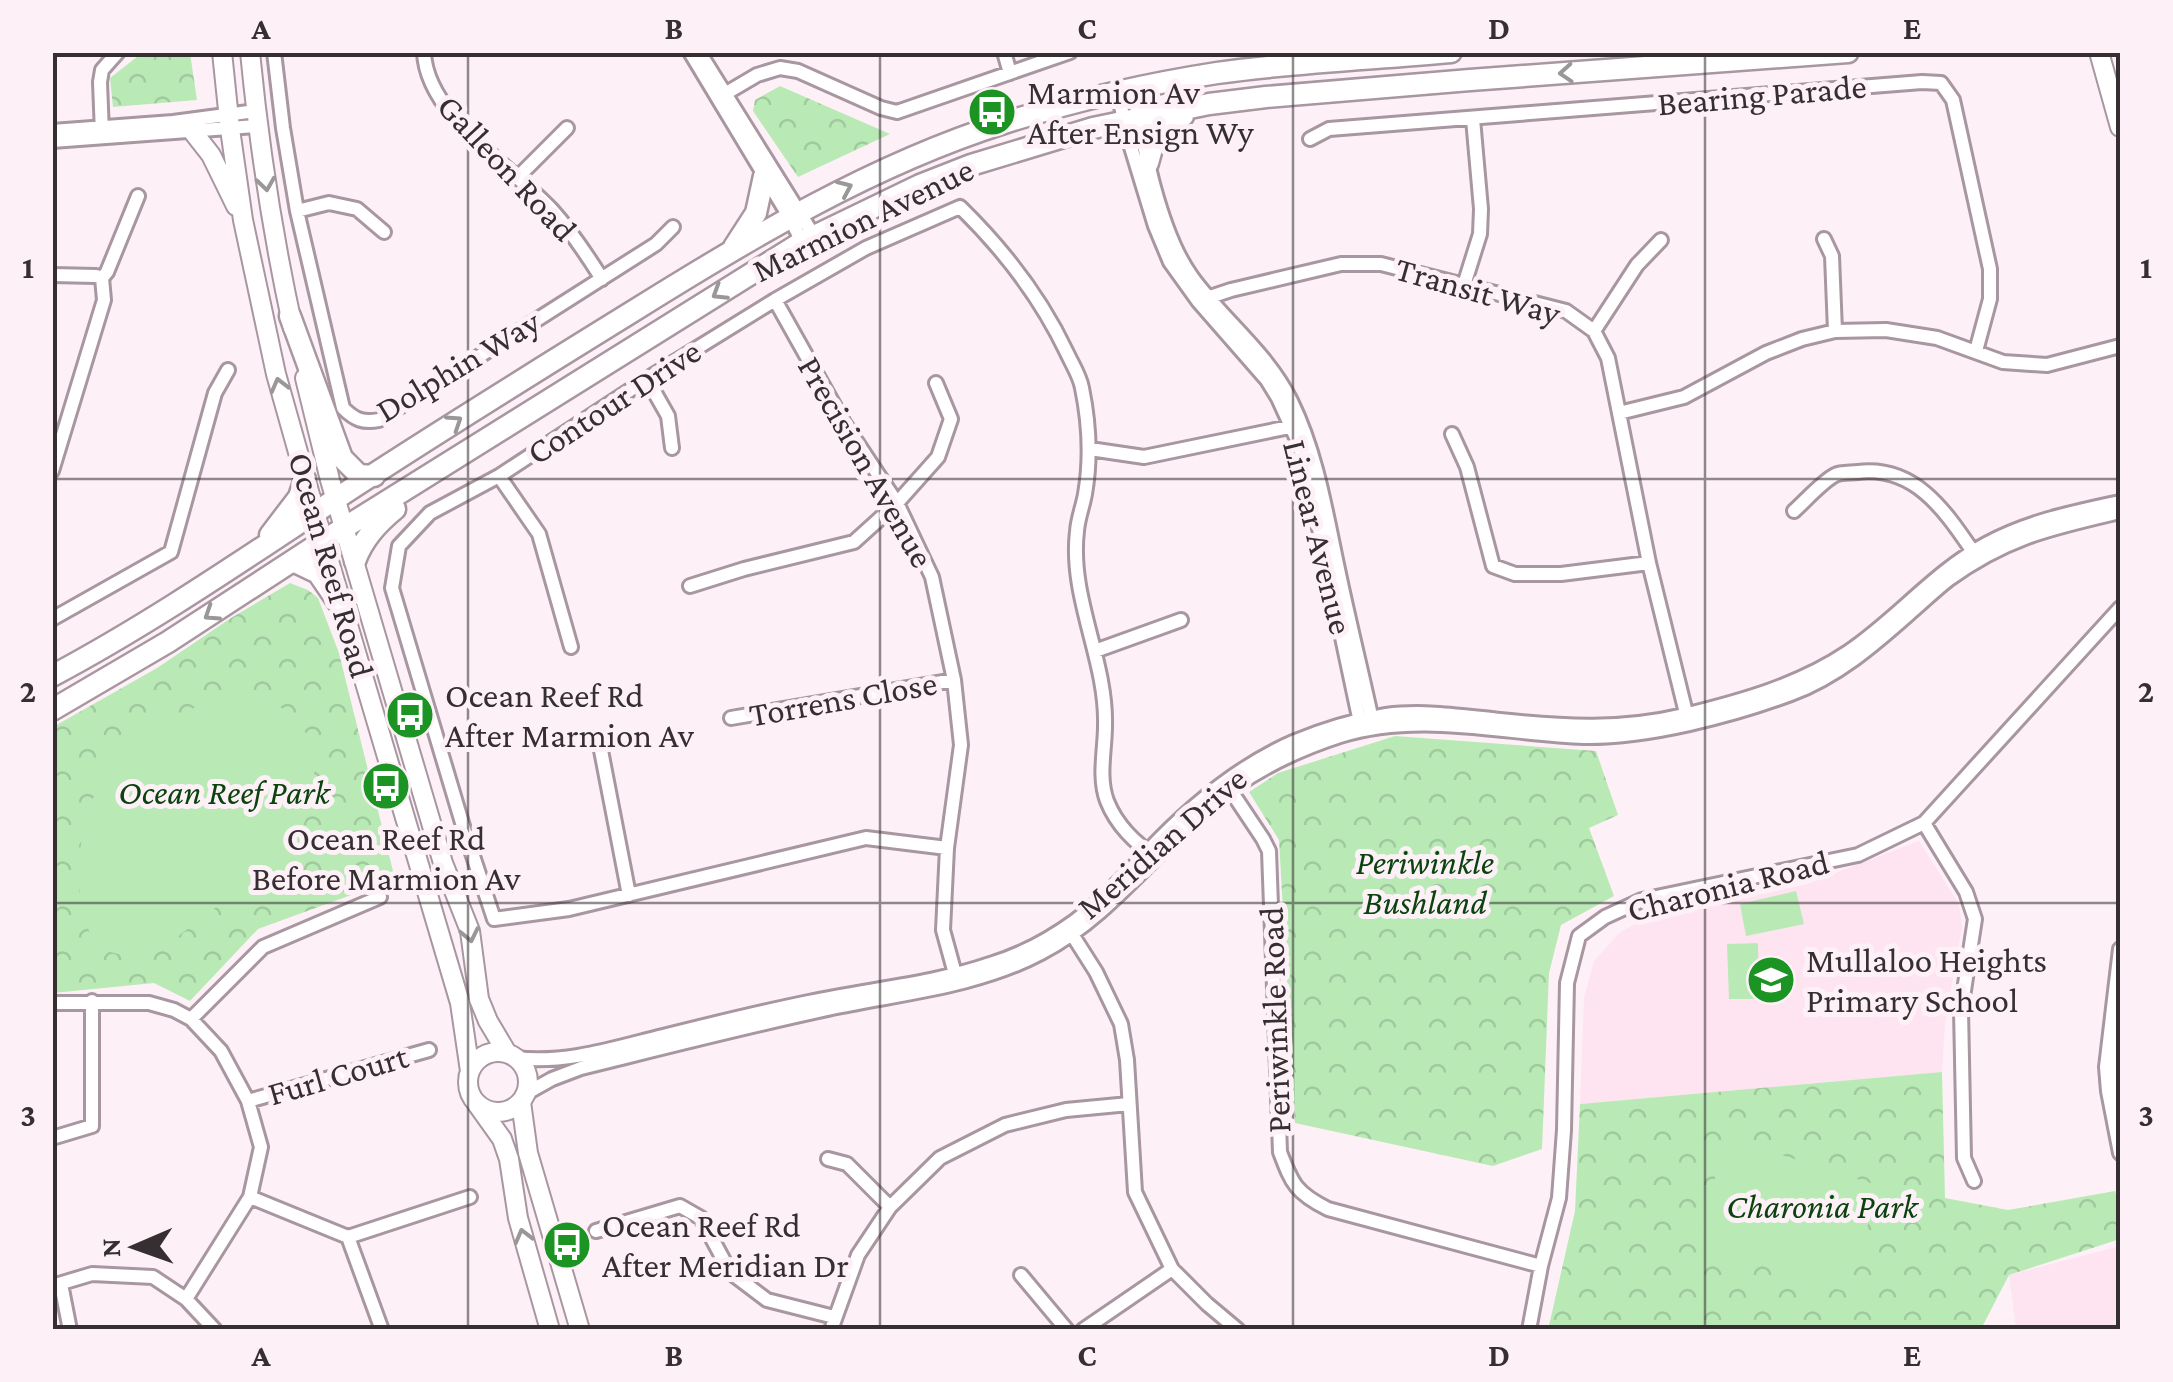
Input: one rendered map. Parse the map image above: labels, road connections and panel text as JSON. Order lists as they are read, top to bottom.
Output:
{
  "streets": {
    "highway": ["Marmion Avenue"],
    "main road": ["Ocean Reef Road"],
    "street": [
      "Bearing Parade",
      "Galleon Road",
      "Transit Way",
      "Dolphin Way",
      "Contour Drive",
      "Precision Avenue",
      "Linear Avenue",
      "Torrens Close",
      "Meridian Drive",
      "Charonia Road",
      "Periwinkle Road",
      "Furl Court"
    ]
  },
  "crossings": [
    ["Galleon Road", "Dolphin Way"],
    ["Marmion Avenue", "Linear Avenue"],
    ["Marmion Avenue", "Ocean Reef Road"],
    ["Transit Way", "Linear Avenue"],
    ["Transit Way", "Meridian Drive"],
    ["Contour Drive", "Precision Avenue"],
    ["Contour Drive", "Meridian Drive"],
    ["Precision Avenue", "Torrens Close"],
    ["Precision Avenue", "Meridian Drive"],
    ["Linear Avenue", "Meridian Drive"],
    ["Ocean Reef Road", "Meridian Drive"],
    ["Meridian Drive", "Periwinkle Road"],
    ["Charonia Road", "Periwinkle Road"]
  ],
  "parks": ["Ocean Reef Park", "Periwinkle Bushland", "Charonia Park"],
  "places": {
    "bus stop": [
      "Marmion Av After Ensign Wy",
      "Ocean Reef Rd After Marmion Av",
      "Ocean Reef Rd Before Marmion Av",
      "Ocean Reef Rd After Meridian Dr"
    ],
    "school or university": ["Mullaloo Heights Primary School"]
  },
  "north": "left",
  "grid": {
    "columns": [
      "A",
      "B",
      "C",
      "D",
      "E"
    ],
    "rows": ["1", "2", "3"]
  }
}
